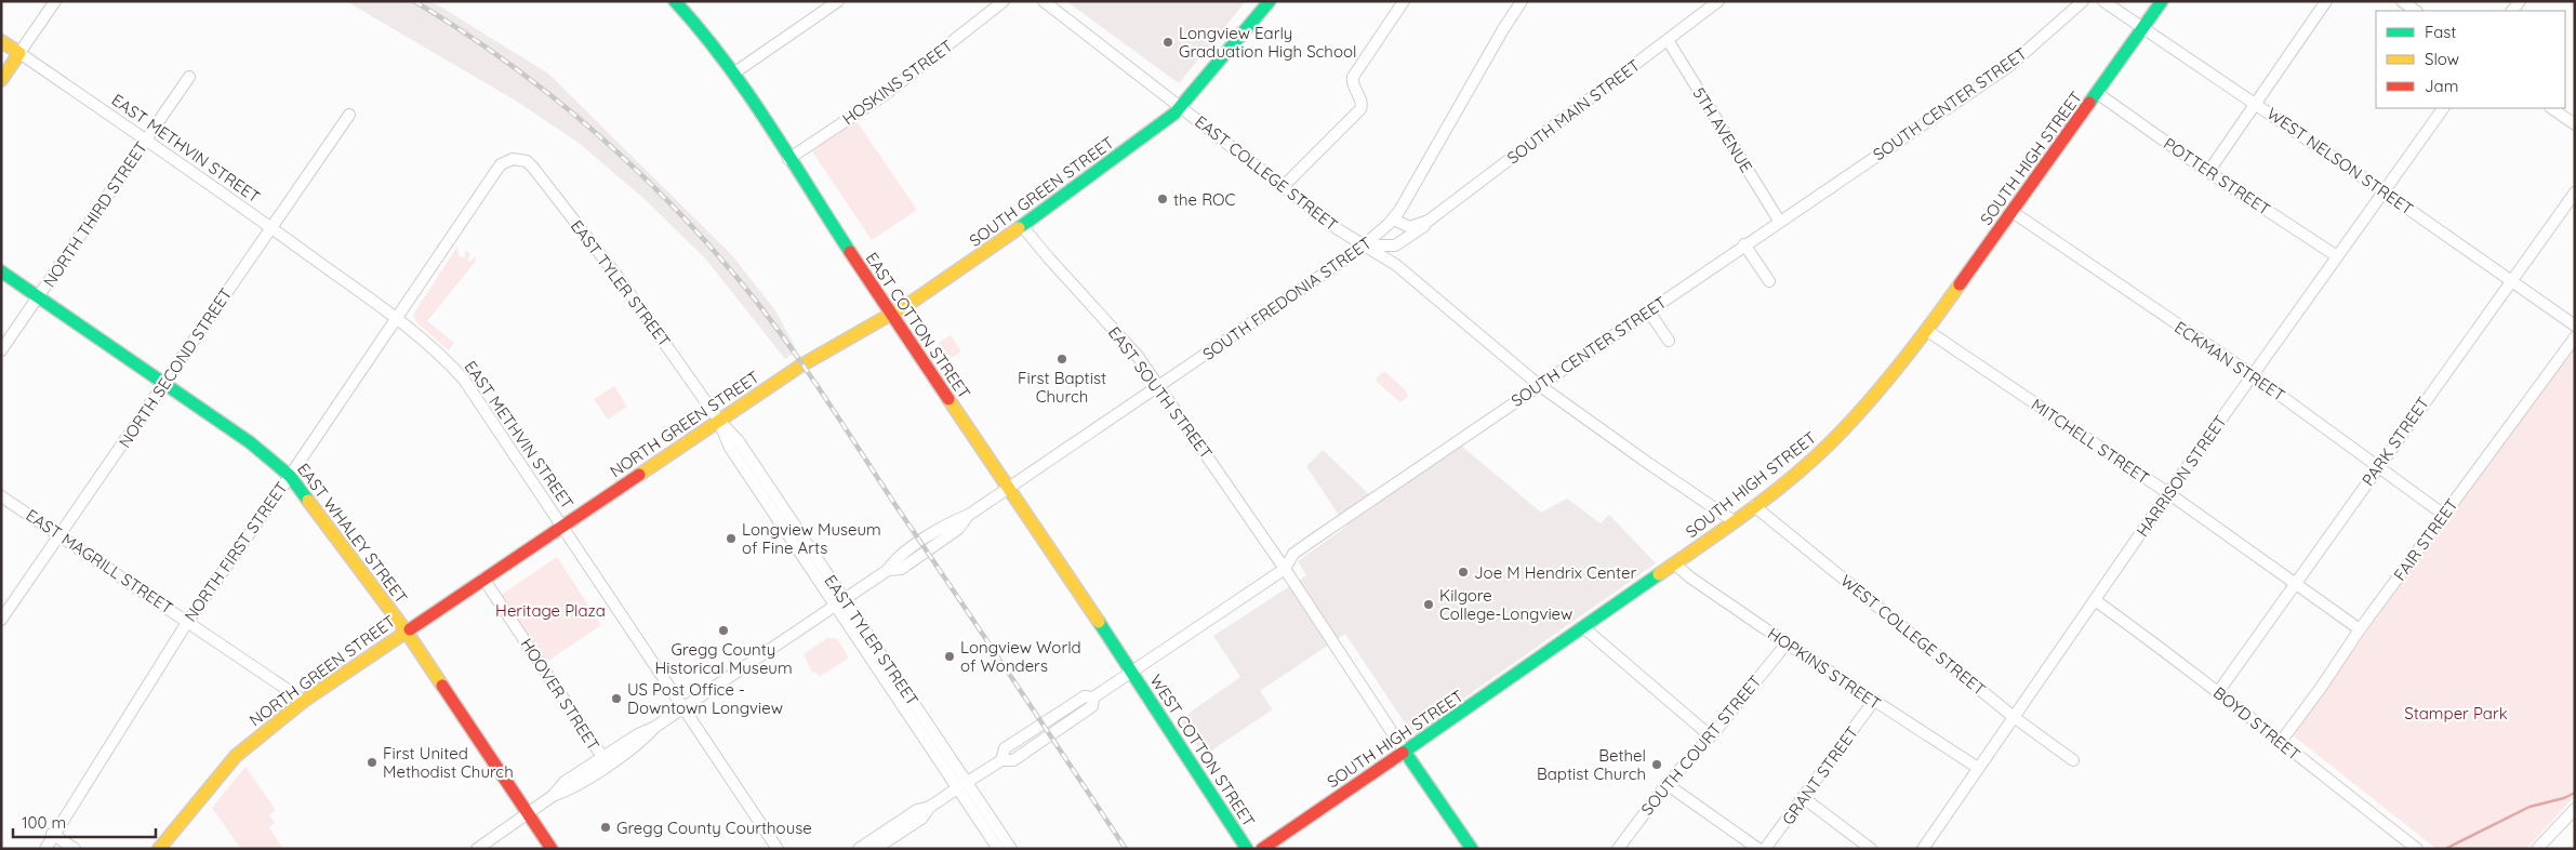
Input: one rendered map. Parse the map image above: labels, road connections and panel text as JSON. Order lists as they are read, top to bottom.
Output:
{
  "streets": {
    "street": [
      "HOSKINS STREET",
      "SOUTH CENTER STREET",
      "SOUTH MAIN STREET",
      "5TH AVENUE",
      "EAST METHVIN STREET",
      "SOUTH HIGH STREET",
      "WEST NELSON STREET",
      "EAST COLLEGE STREET",
      "POTTER STREET",
      "SOUTH GREEN STREET",
      "NORTH THIRD STREET",
      "EAST TYLER STREET",
      "SOUTH FREDONIA STREET",
      "EAST COTTON STREET",
      "ECKMAN STREET",
      "NORTH SECOND STREET",
      "EAST SOUTH STREET",
      "NORTH GREEN STREET",
      "MITCHELL STREET",
      "PARK STREET",
      "HARRISON STREET",
      "EAST WHALEY STREET",
      "FAIR STREET",
      "NORTH FIRST STREET",
      "EAST MAGRILL STREET",
      "WEST COLLEGE STREET",
      "HOPKINS STREET",
      "HOOVER STREET",
      "BOYD STREET",
      "SOUTH COURT STREET",
      "WEST COTTON STREET",
      "GRANT STREET"
    ]
  },
  "crossings": [
    ["HOSKINS STREET", "EAST COTTON STREET"],
    ["SOUTH CENTER STREET", "5TH AVENUE"],
    ["SOUTH CENTER STREET", "EAST COLLEGE STREET"],
    ["SOUTH CENTER STREET", "EAST COTTON STREET"],
    ["SOUTH CENTER STREET", "EAST SOUTH STREET"],
    ["SOUTH CENTER STREET", "WEST COTTON STREET"],
    ["SOUTH MAIN STREET", "5TH AVENUE"],
    ["SOUTH MAIN STREET", "EAST COLLEGE STREET"],
    ["SOUTH MAIN STREET", "SOUTH FREDONIA STREET"],
    ["EAST METHVIN STREET", "NORTH THIRD STREET"],
    ["EAST METHVIN STREET", "SOUTH FREDONIA STREET"],
    ["EAST METHVIN STREET", "NORTH SECOND STREET"],
    ["EAST METHVIN STREET", "NORTH GREEN STREET"],
    ["EAST METHVIN STREET", "NORTH FIRST STREET"],
    ["SOUTH HIGH STREET", "WEST NELSON STREET"],
    ["SOUTH HIGH STREET", "POTTER STREET"],
    ["SOUTH HIGH STREET", "ECKMAN STREET"],
    ["SOUTH HIGH STREET", "EAST SOUTH STREET"],
    ["SOUTH HIGH STREET", "MITCHELL STREET"],
    ["SOUTH HIGH STREET", "WEST COLLEGE STREET"],
    ["SOUTH HIGH STREET", "HOPKINS STREET"],
    ["WEST NELSON STREET", "PARK STREET"],
    ["WEST NELSON STREET", "HARRISON STREET"],
    ["EAST COLLEGE STREET", "SOUTH GREEN STREET"],
    ["EAST COLLEGE STREET", "SOUTH FREDONIA STREET"],
    ["POTTER STREET", "HARRISON STREET"],
    ["SOUTH GREEN STREET", "EAST COTTON STREET"],
    ["SOUTH GREEN STREET", "EAST SOUTH STREET"],
    ["SOUTH GREEN STREET", "NORTH GREEN STREET"],
    ["NORTH THIRD STREET", "EAST WHALEY STREET"],
    ["EAST TYLER STREET", "SOUTH FREDONIA STREET"],
    ["EAST TYLER STREET", "NORTH GREEN STREET"],
    ["EAST TYLER STREET", "NORTH FIRST STREET"],
    ["SOUTH FREDONIA STREET", "EAST COTTON STREET"],
    ["SOUTH FREDONIA STREET", "EAST SOUTH STREET"],
    ["EAST COTTON STREET", "WEST COTTON STREET"],
    ["ECKMAN STREET", "PARK STREET"],
    ["ECKMAN STREET", "HARRISON STREET"],
    ["ECKMAN STREET", "FAIR STREET"],
    ["NORTH SECOND STREET", "EAST WHALEY STREET"],
    ["NORTH SECOND STREET", "EAST MAGRILL STREET"],
    ["NORTH GREEN STREET", "EAST WHALEY STREET"],
    ["NORTH GREEN STREET", "EAST MAGRILL STREET"],
    ["NORTH GREEN STREET", "HOOVER STREET"],
    ["MITCHELL STREET", "PARK STREET"],
    ["MITCHELL STREET", "HARRISON STREET"],
    ["MITCHELL STREET", "FAIR STREET"],
    ["PARK STREET", "BOYD STREET"],
    ["HARRISON STREET", "WEST COLLEGE STREET"],
    ["HARRISON STREET", "HOPKINS STREET"],
    ["HARRISON STREET", "BOYD STREET"],
    ["EAST WHALEY STREET", "NORTH FIRST STREET"],
    ["FAIR STREET", "BOYD STREET"],
    ["NORTH FIRST STREET", "EAST MAGRILL STREET"],
    ["HOPKINS STREET", "SOUTH COURT STREET"],
    ["HOPKINS STREET", "GRANT STREET"]
  ],
  "parks": ["Heritage Plaza", "Stamper Park"],
  "places": [
    "Longview Early Graduation High School",
    "the ROC",
    "First Baptist Church",
    "Longview Museum of Fine Arts",
    "Joe M Hendrix Center",
    "Kilgore College-Longview",
    "Gregg County Historical Museum",
    "Longview World of Wonders",
    "US Post Office - Downtown Longview",
    "First United Methodist Church",
    "Bethel Baptist Church",
    "Gregg County Courthouse"
  ],
  "legend": ["Fast", "Slow", "Jam"],
  "scale_bar": "100 m"
}
